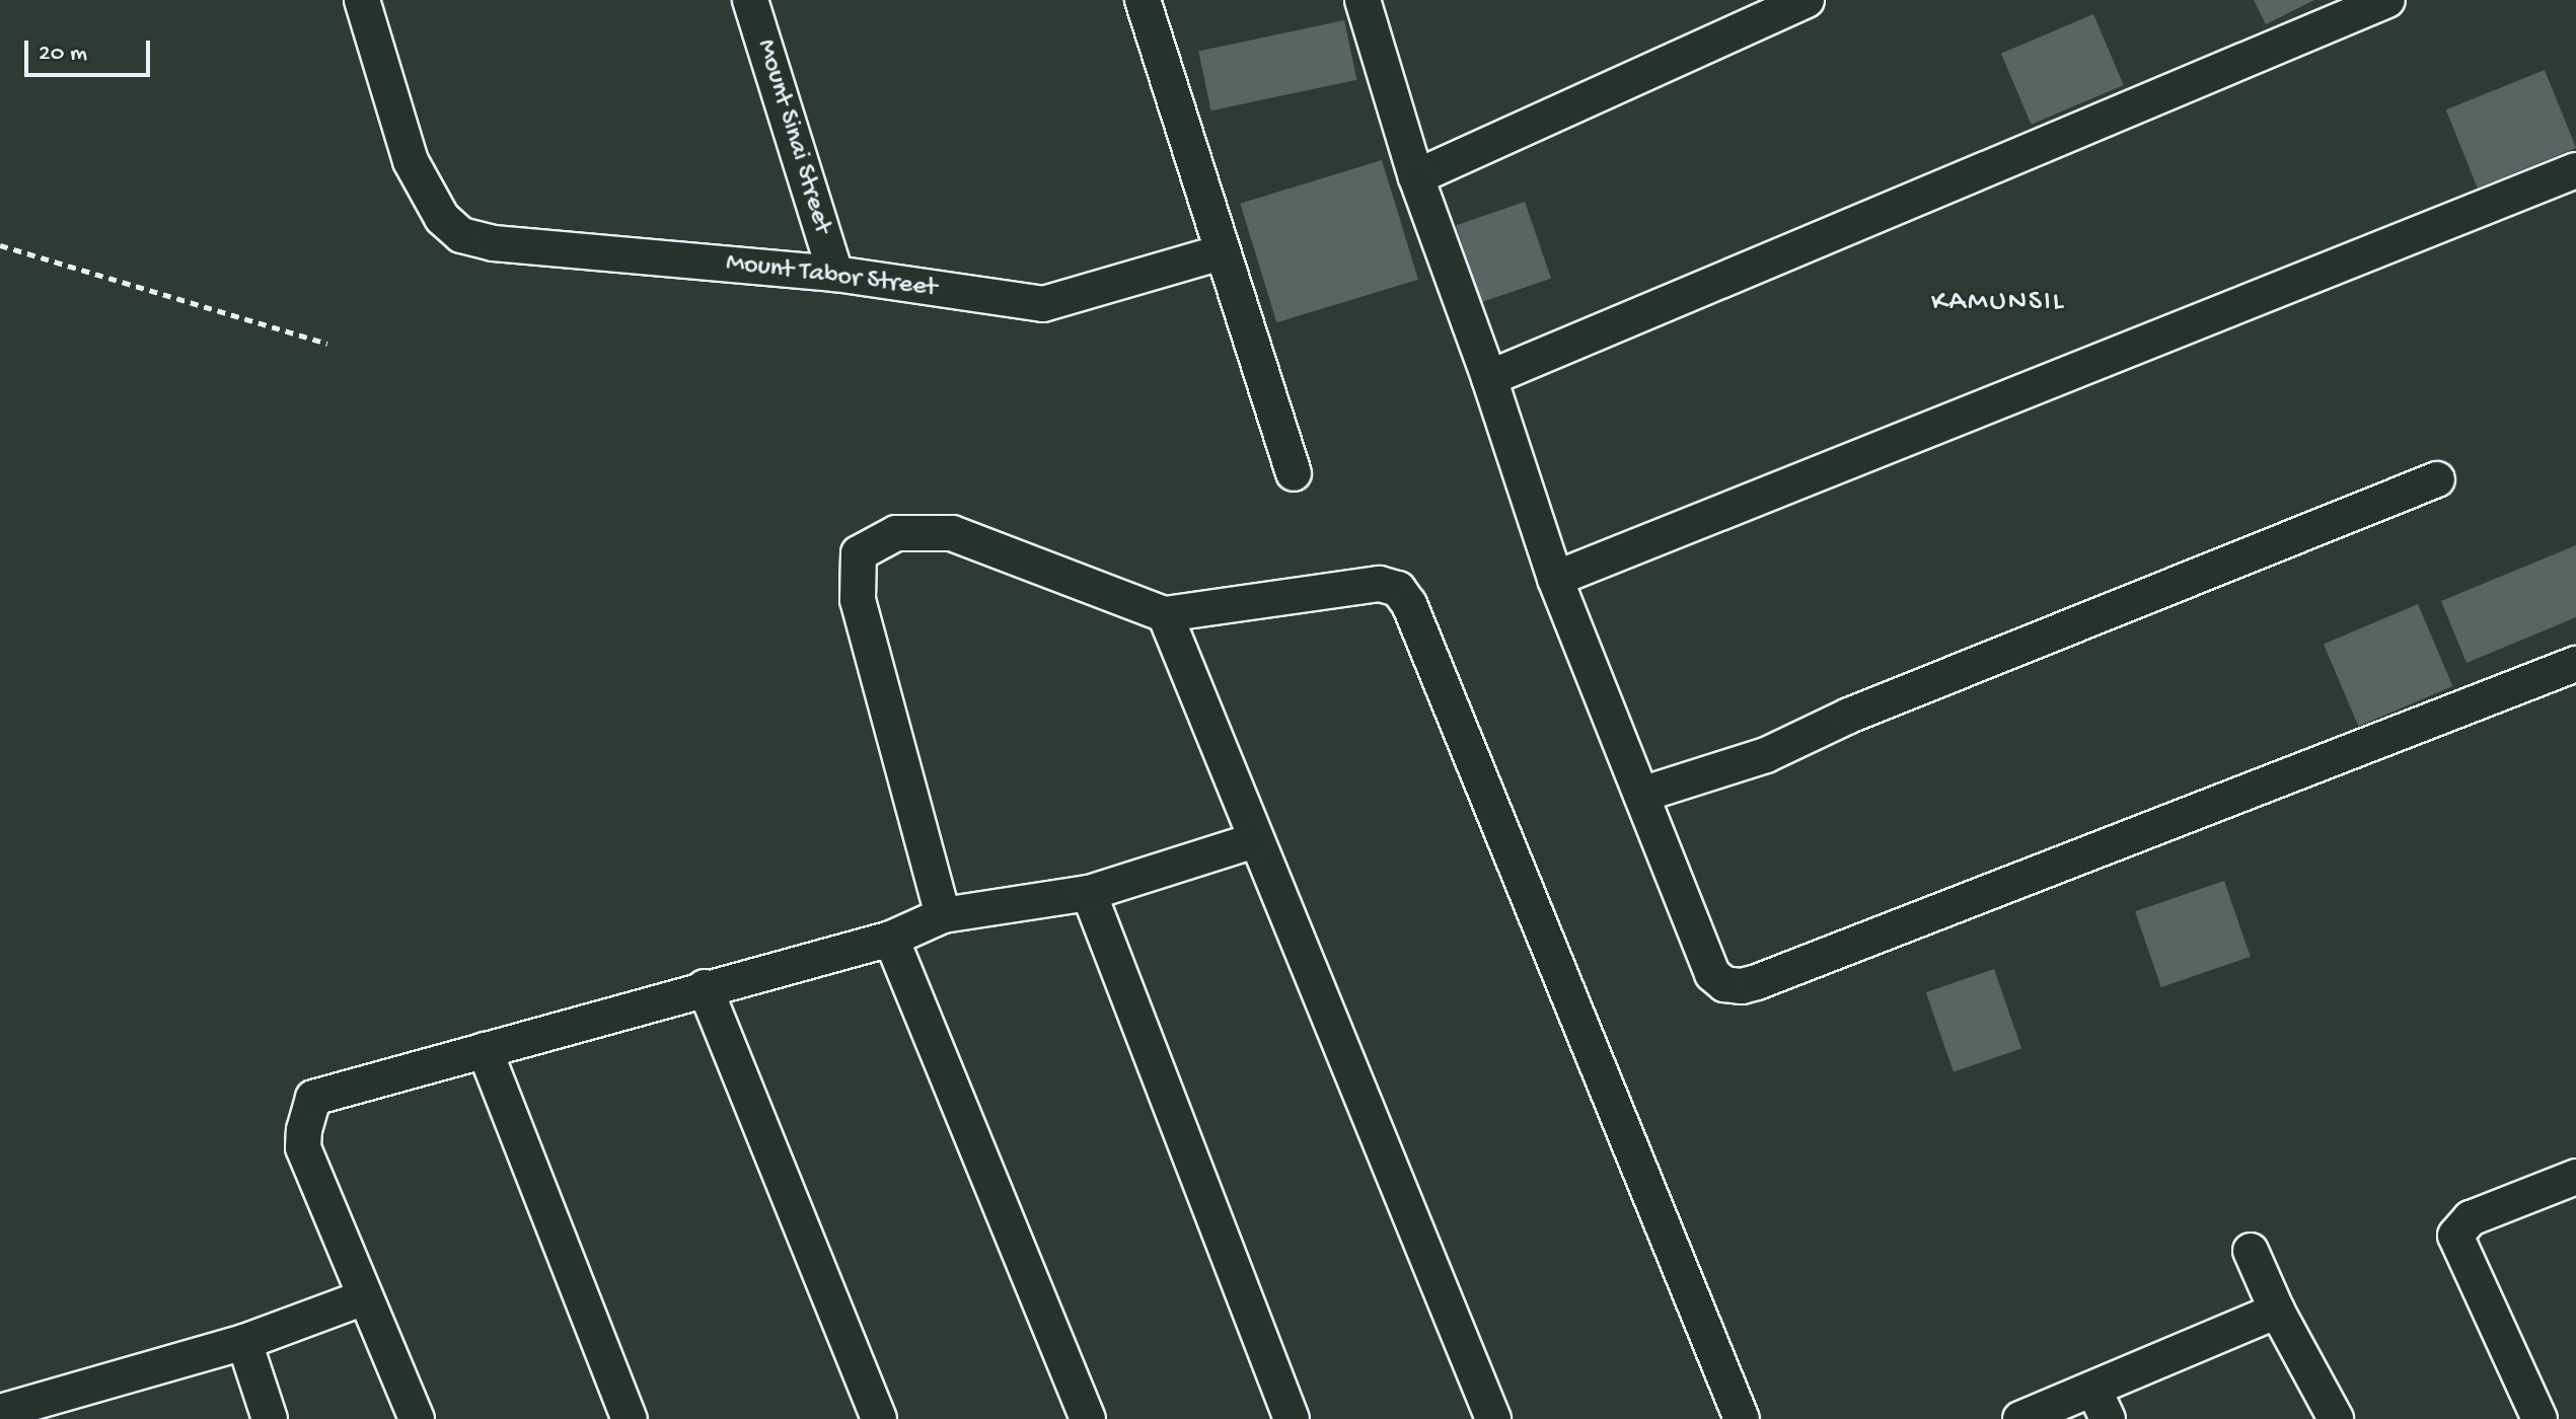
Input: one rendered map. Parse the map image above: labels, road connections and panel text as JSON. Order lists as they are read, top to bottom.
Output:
{
  "streets": {
    "street": ["Mount Sinai Street", "Mount Tabor Street"]
  },
  "crossings": [
    ["Mount Sinai Street", "Mount Tabor Street"]
  ],
  "districts": ["KAMUNSIL"],
  "scale_bar": "20 m"
}
